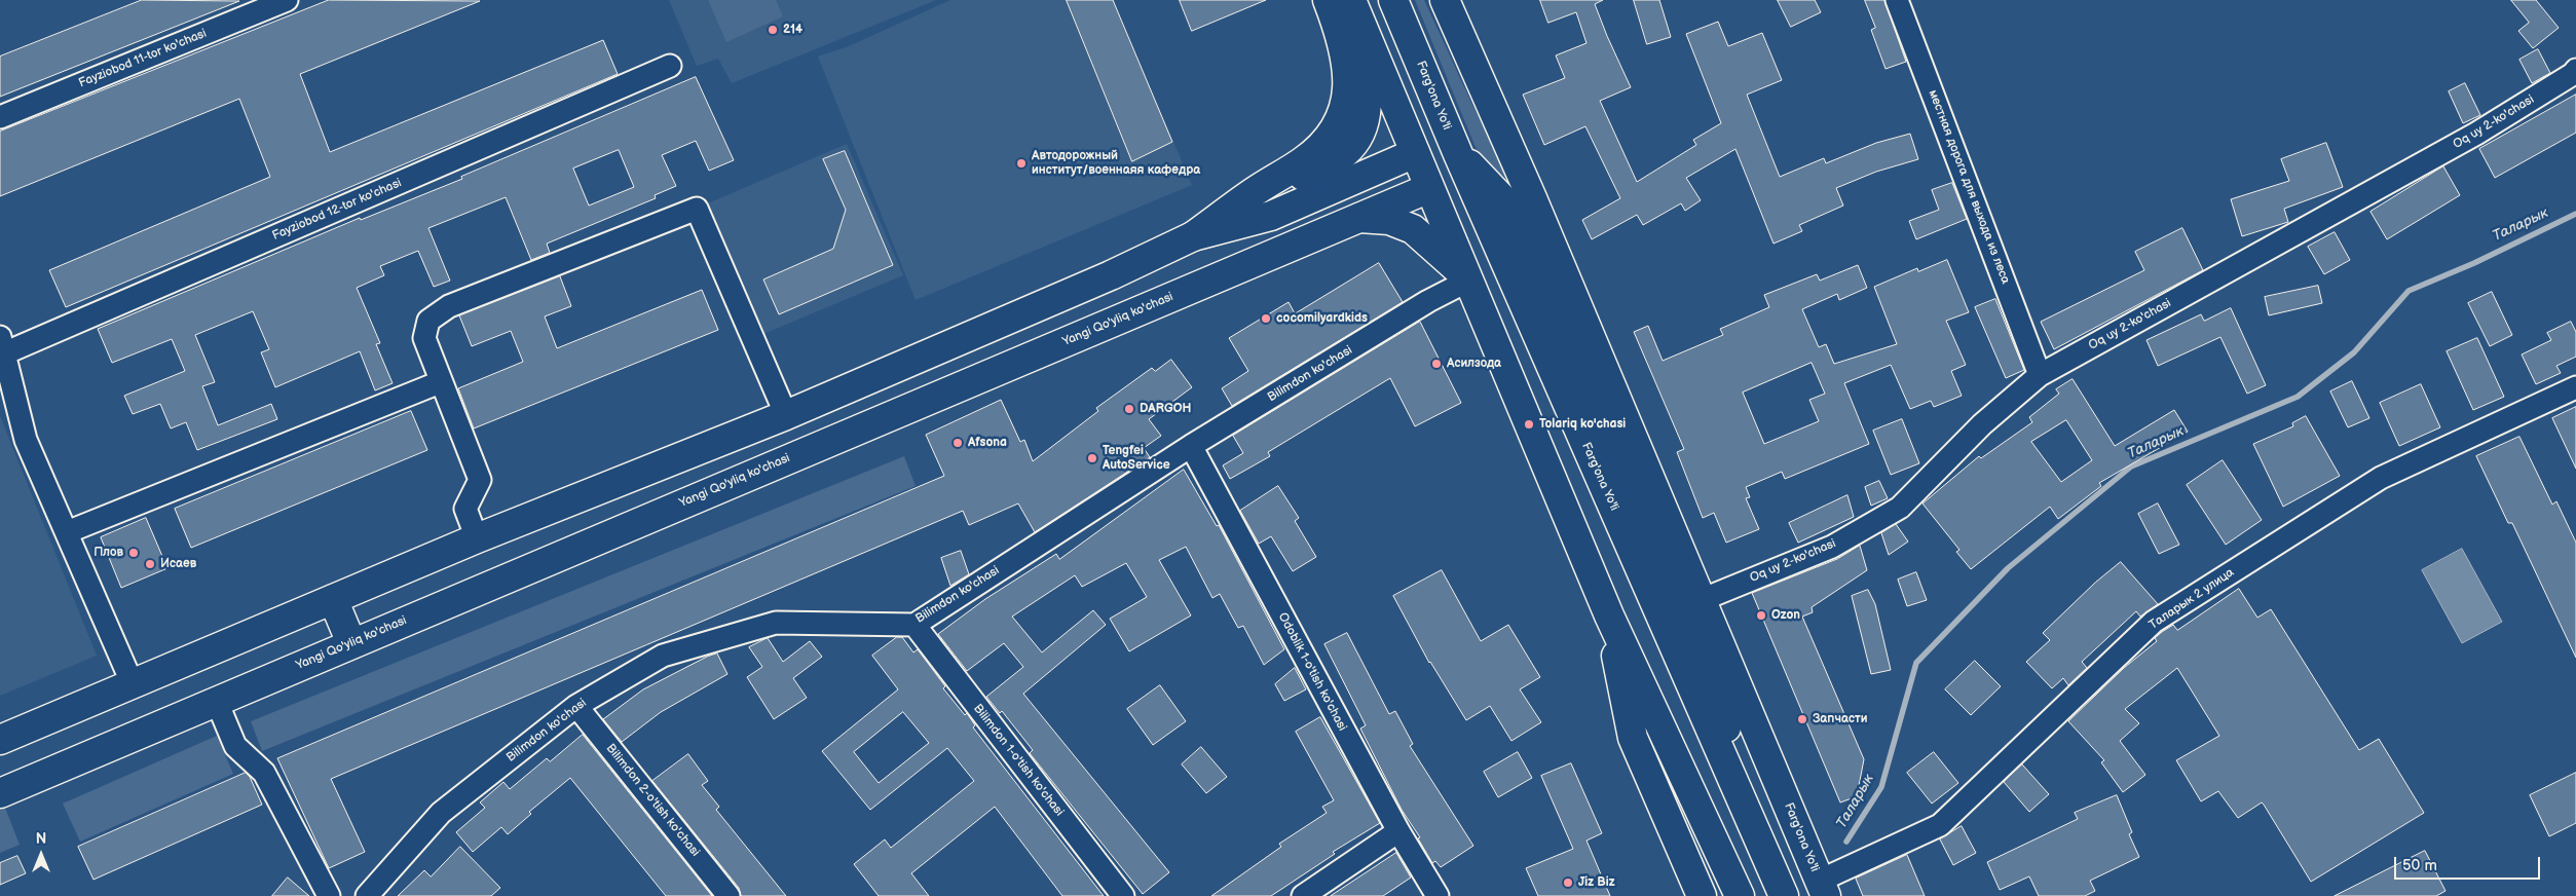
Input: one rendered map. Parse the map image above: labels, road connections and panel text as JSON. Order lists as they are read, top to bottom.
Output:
{
  "streets": {
    "main road": ["Farg'ona Yo'li", "Yangi Qo'yliq ko'chasi"],
    "street": [
      "Fayziobod 11-tor ko'chasi",
      "Oq uy 2-ko'chasi",
      "местная дорога для выхода из леса",
      "Fayziobod 12-tor ko'chasi",
      "Bilimdon ko'chasi",
      "Таларык 2 улица",
      "Odoblik 1-o'tish ko'chasi",
      "Bilimdon 1-o'tish ko'chasi",
      "Bilimdon 2-o'tish ko'chasi"
    ]
  },
  "crossings": [
    ["Farg'ona Yo'li", "Oq uy 2-ko'chasi"],
    ["Farg'ona Yo'li", "Yangi Qo'yliq ko'chasi"],
    ["Farg'ona Yo'li", "Таларык 2 улица"],
    ["Oq uy 2-ko'chasi", "местная дорога для выхода из леса"],
    ["Bilimdon ko'chasi", "Odoblik 1-o'tish ko'chasi"],
    ["Bilimdon ko'chasi", "Bilimdon 1-o'tish ko'chasi"],
    ["Bilimdon ko'chasi", "Bilimdon 2-o'tish ko'chasi"]
  ],
  "water": ["Таларык"],
  "places": [
    "214",
    "Автодорожный институт/военнаяя кафедра",
    "cocomilyardkids",
    "Асилзода",
    "DARGOH",
    "Tolariq ko'chasi",
    "Afsona",
    "Tengfei AutoService",
    "Плов",
    "Исаев",
    "Ozon",
    "Запчасти",
    "Jiz Biz"
  ],
  "scale_bar": "50 m",
  "north": "top"
}
